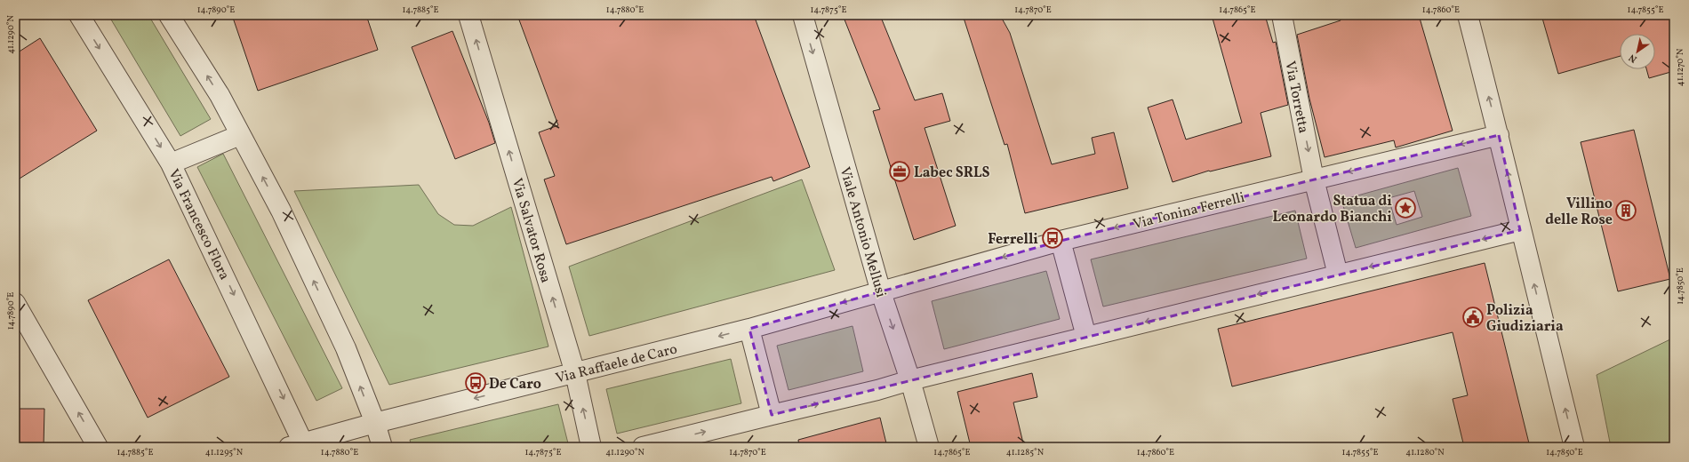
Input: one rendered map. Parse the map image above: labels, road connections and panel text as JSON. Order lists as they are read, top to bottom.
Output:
{
  "streets": {
    "street": [
      "Via Torretta",
      "Via Tonina Ferrelli",
      "Via Francesco Flora",
      "Via Salvator Rosa",
      "Viale Antonio Mellusi",
      "Via Raffaele de Caro"
    ]
  },
  "crossings": [
    ["Via Torretta", "Via Tonina Ferrelli"],
    ["Via Tonina Ferrelli", "Viale Antonio Mellusi"],
    ["Via Tonina Ferrelli", "Via Raffaele de Caro"],
    ["Via Francesco Flora", "Via Raffaele de Caro"],
    ["Via Salvator Rosa", "Via Raffaele de Caro"],
    ["Viale Antonio Mellusi", "Via Raffaele de Caro"]
  ],
  "one_way": ["Via Torretta", "Via Salvator Rosa", "Viale Antonio Mellusi"],
  "places": {
    "office": ["Labec SRLS"],
    "place": ["Statua di Leonardo Bianchi"],
    "building": ["Villino delle Rose"],
    "bus stop": ["Ferrelli", "De Caro"],
    "public building": ["Polizia Giudiziaria"]
  },
  "north": "bottom left",
  "coordinates": [
    "14.7890°E",
    "14.7885°E",
    "14.7880°E",
    "14.7875°E",
    "14.7870°E",
    "14.7865°E",
    "14.7860°E",
    "14.7855°E",
    "41.1290°N",
    "41.1270°N",
    "14.7850°E",
    "41.1295°N",
    "41.1285°N",
    "41.1280°N"
  ]
}
